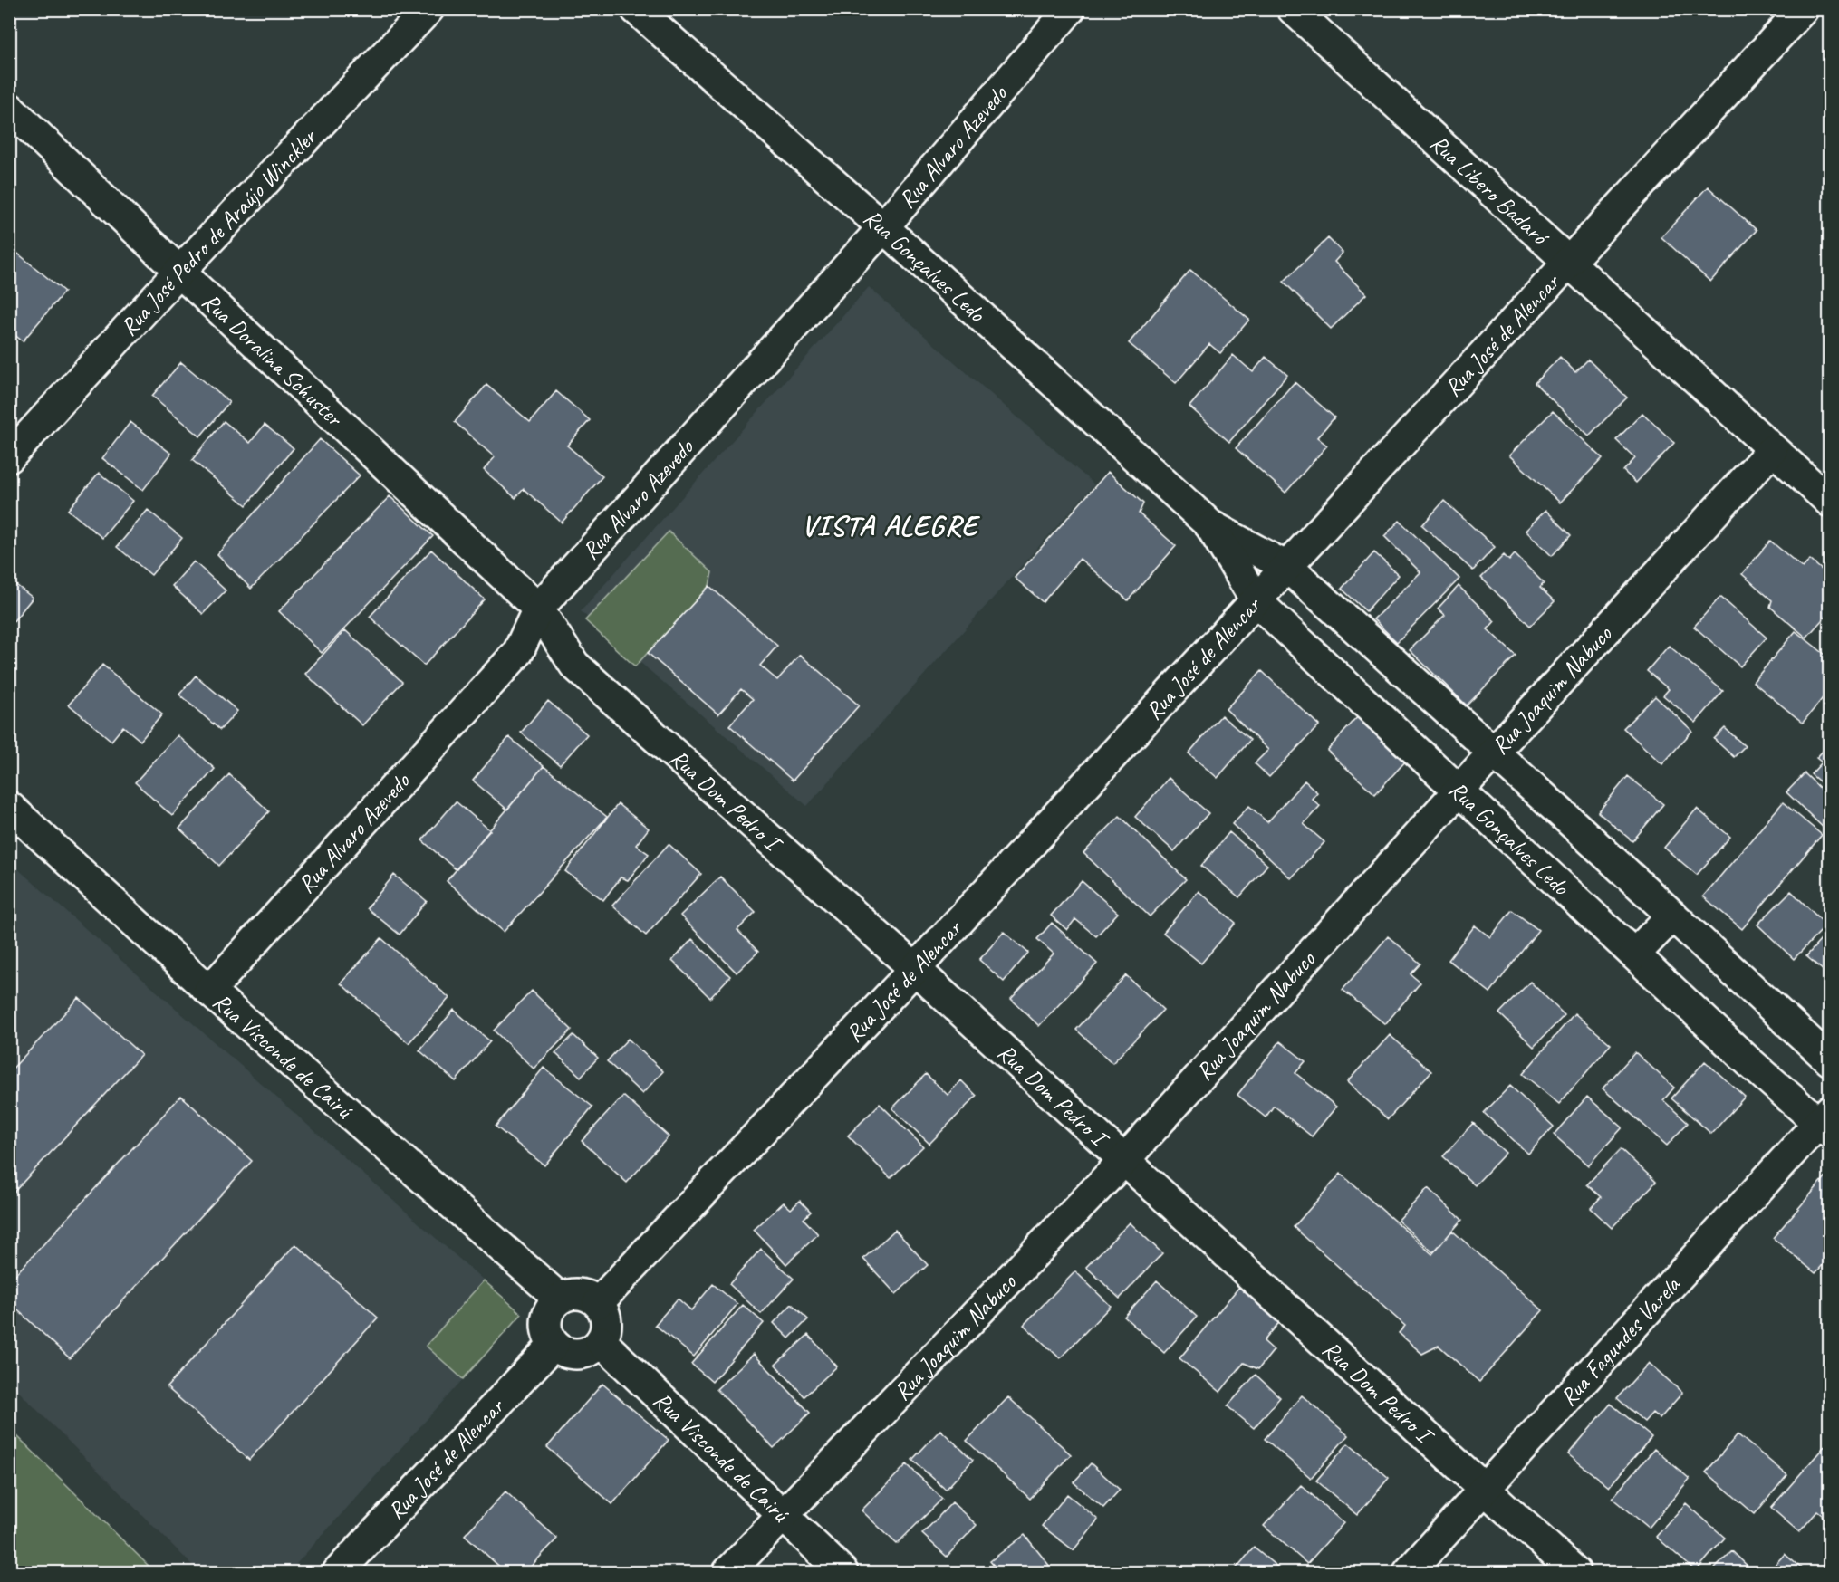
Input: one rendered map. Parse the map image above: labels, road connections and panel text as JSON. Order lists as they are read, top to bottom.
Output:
{
  "streets": {
    "street": [
      "Rua Alvaro Azevedo",
      "Rua Libero Badaró",
      "Rua José Pedro de Araújo Winckler",
      "Rua Gonçalves Ledo",
      "Rua José de Alencar",
      "Rua Doralina Schuster",
      "Rua Joaquim Nabuco",
      "Rua Dom Pedro I",
      "Rua Visconde de Cairú",
      "Rua Fagundes Varela"
    ]
  },
  "crossings": [
    ["Rua Alvaro Azevedo", "Rua Gonçalves Ledo"],
    ["Rua Alvaro Azevedo", "Rua Doralina Schuster"],
    ["Rua Alvaro Azevedo", "Rua Dom Pedro I"],
    ["Rua Alvaro Azevedo", "Rua Visconde de Cairú"],
    ["Rua Libero Badaró", "Rua José de Alencar"],
    ["Rua Libero Badaró", "Rua Joaquim Nabuco"],
    ["Rua José Pedro de Araújo Winckler", "Rua Doralina Schuster"],
    ["Rua Gonçalves Ledo", "Rua José de Alencar"],
    ["Rua Gonçalves Ledo", "Rua Joaquim Nabuco"],
    ["Rua Gonçalves Ledo", "Rua Fagundes Varela"],
    ["Rua José de Alencar", "Rua Dom Pedro I"],
    ["Rua José de Alencar", "Rua Visconde de Cairú"],
    ["Rua Doralina Schuster", "Rua Dom Pedro I"],
    ["Rua Joaquim Nabuco", "Rua Dom Pedro I"],
    ["Rua Joaquim Nabuco", "Rua Visconde de Cairú"],
    ["Rua Dom Pedro I", "Rua Fagundes Varela"]
  ],
  "districts": ["VISTA ALEGRE"]
}
